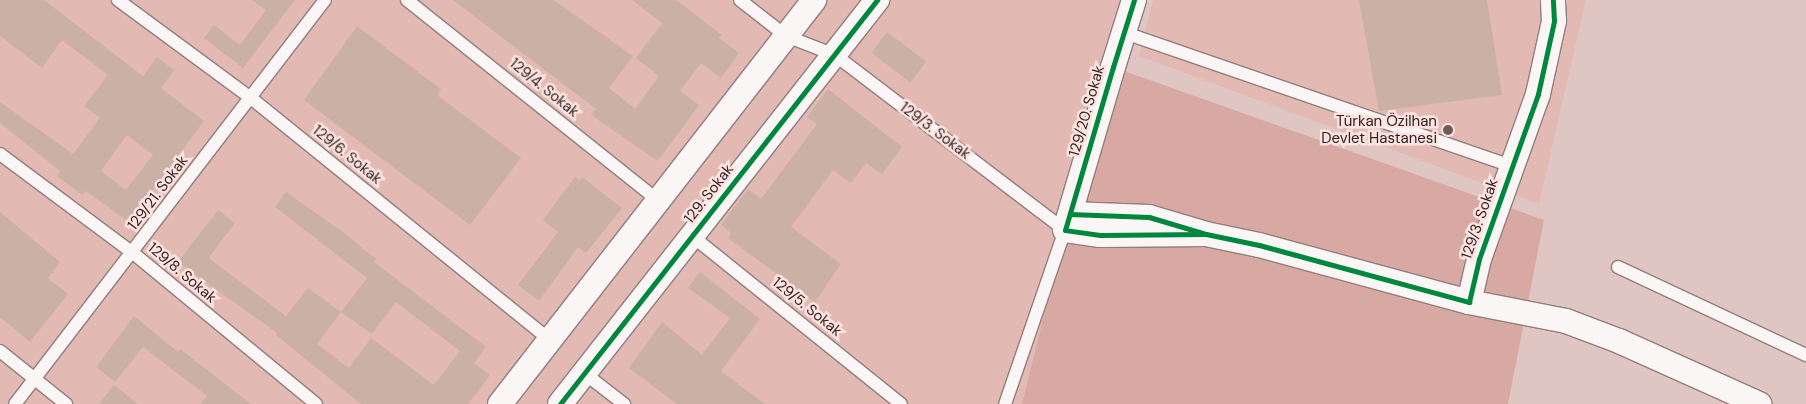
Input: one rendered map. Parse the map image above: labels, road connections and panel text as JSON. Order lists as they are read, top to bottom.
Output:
{
  "streets": {
    "street": ["129/20. Sokak", "129/3. Sokak", "129. Sokak"],
    "lane": [
      "129/4. Sokak",
      "129/6. Sokak",
      "129/21. Sokak",
      "129/8. Sokak",
      "129/5. Sokak"
    ]
  },
  "crossings": [
    ["129/20. Sokak", "129/3. Sokak"],
    ["129/3. Sokak", "129. Sokak"],
    ["129/6. Sokak", "129/21. Sokak"],
    ["129/21. Sokak", "129/8. Sokak"],
    ["129. Sokak", "129/5. Sokak"]
  ],
  "places": ["Türkan Özilhan Devlet Hastanesi"]
}
